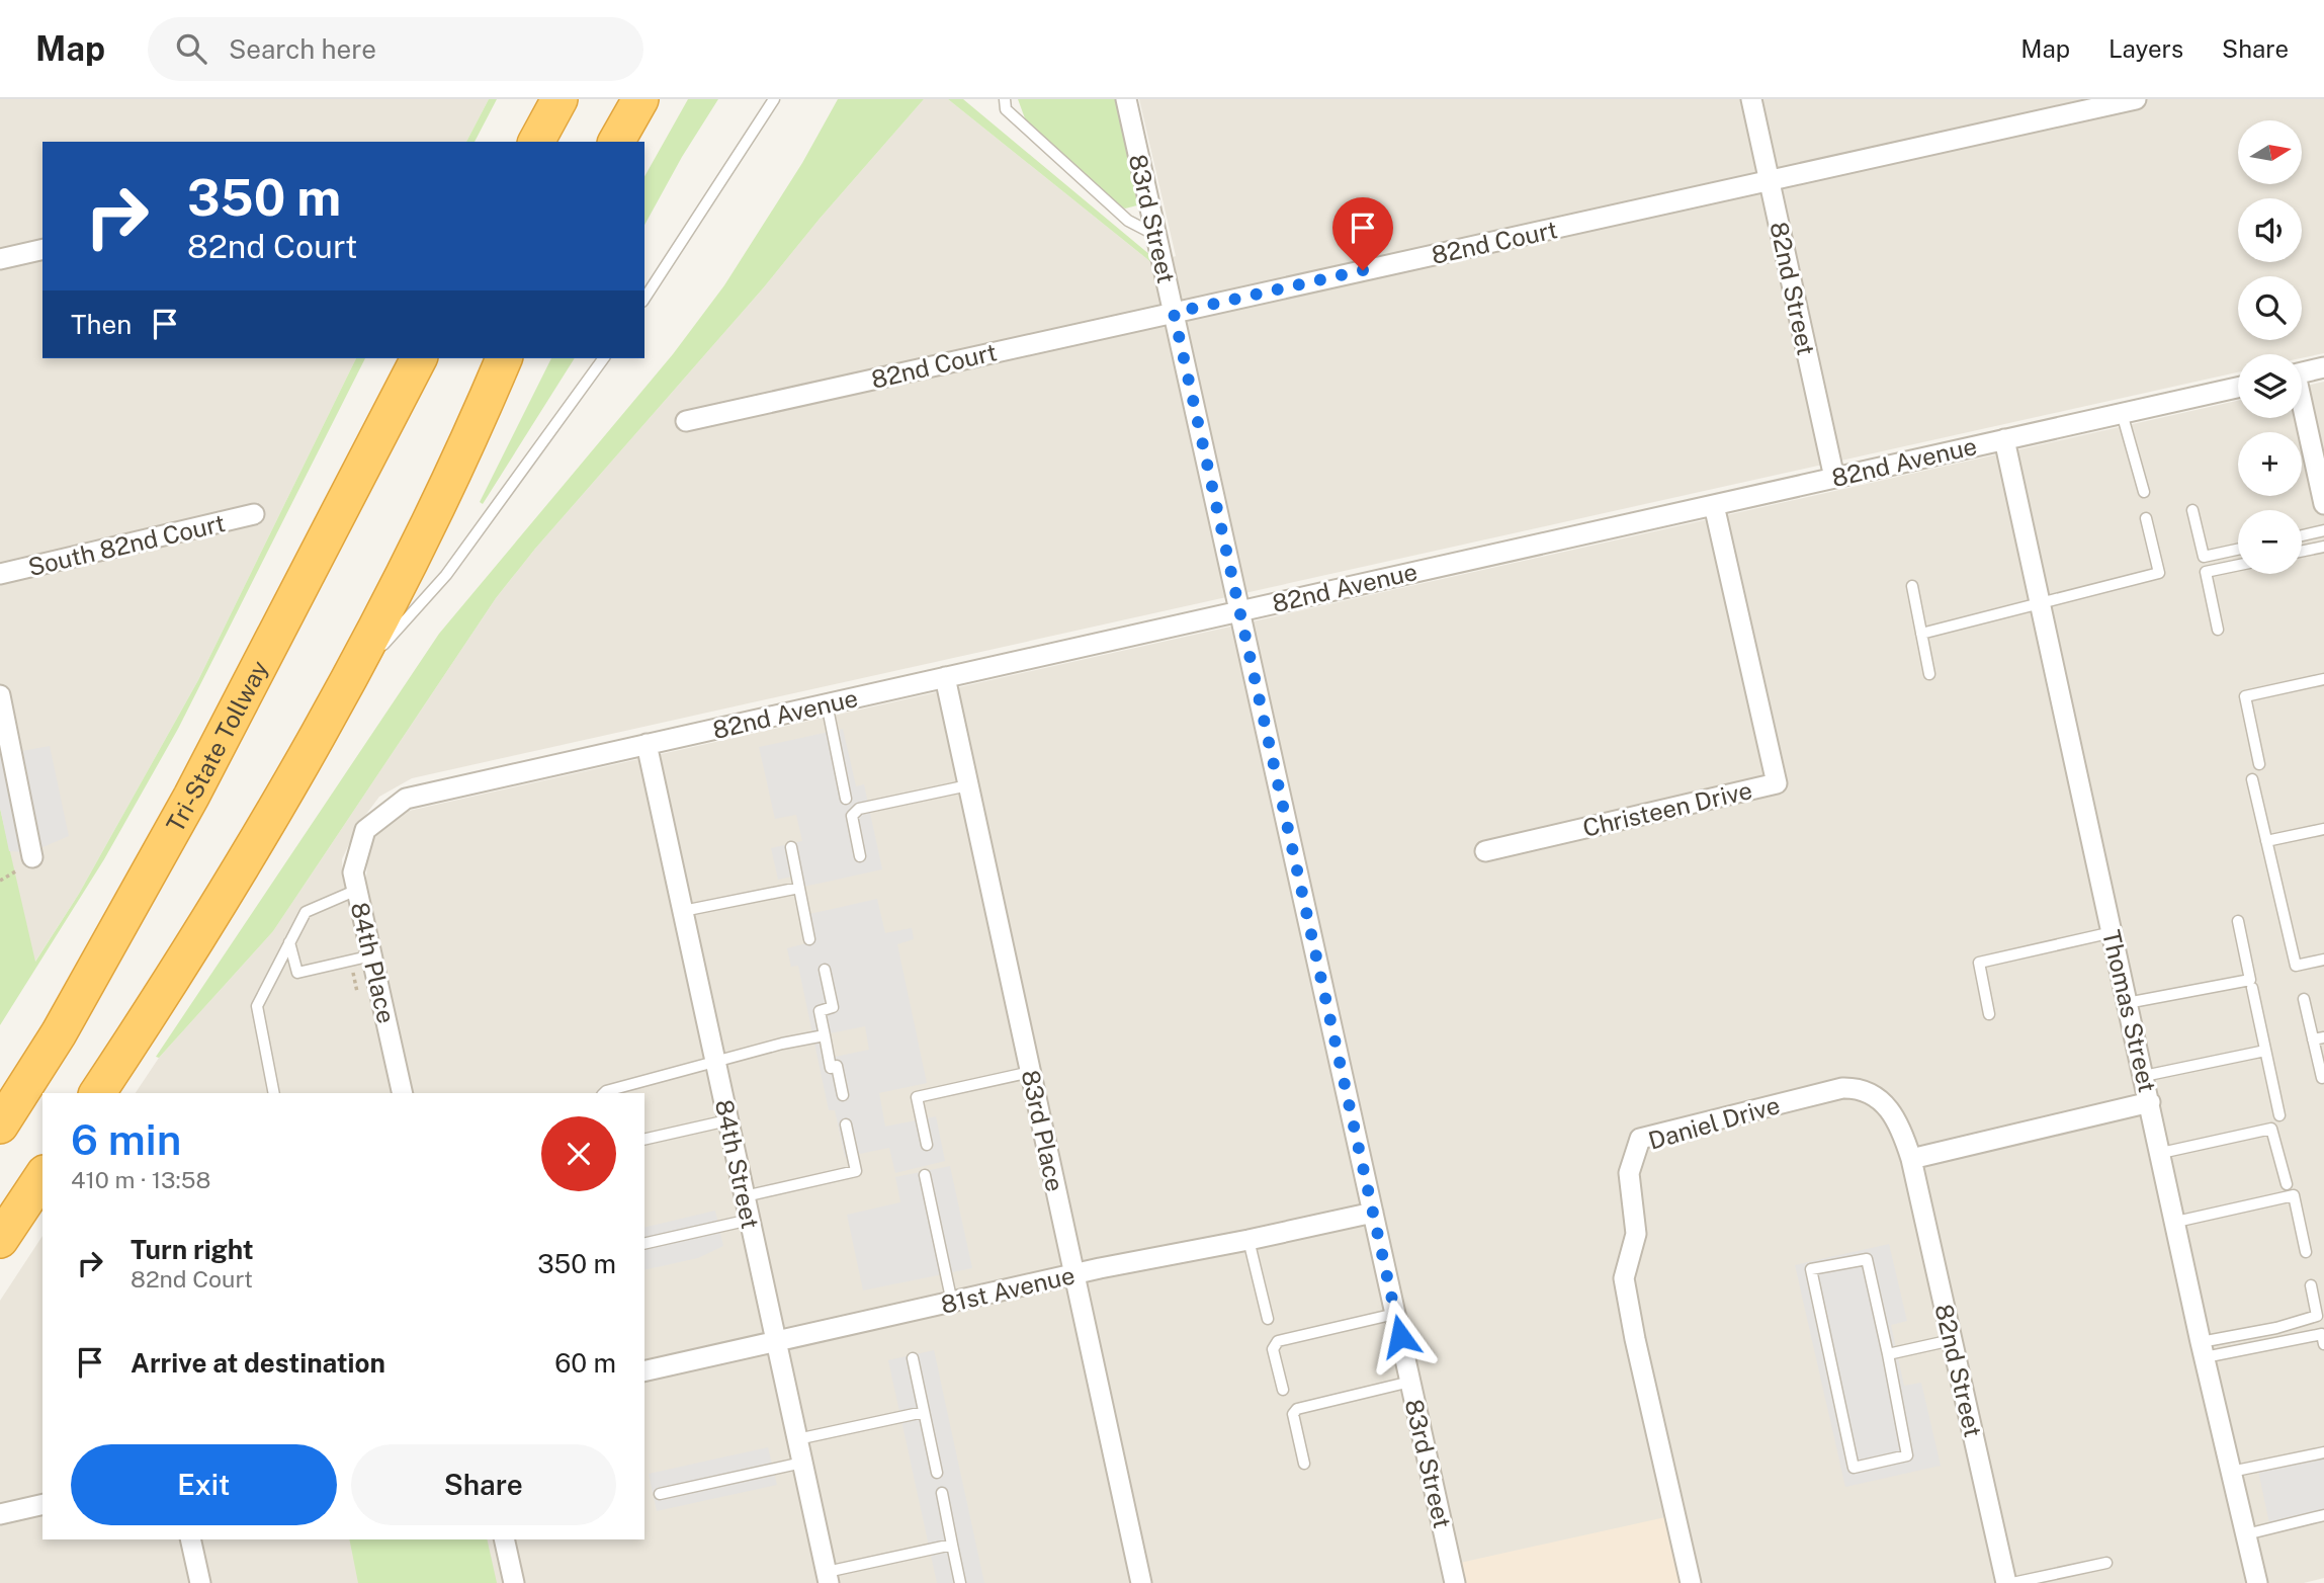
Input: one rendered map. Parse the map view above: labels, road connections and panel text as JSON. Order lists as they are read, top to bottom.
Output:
{
  "streets": {
    "highway": ["Tri-State Tollway"],
    "street": [
      "83rd Street",
      "82nd Court",
      "82nd Street",
      "82nd Avenue",
      "South 82nd Court",
      "Christeen Drive",
      "84th Place",
      "Thomas Street",
      "Daniel Drive",
      "83rd Place",
      "84th Street",
      "81st Avenue"
    ]
  },
  "crossings": [
    ["83rd Street", "82nd Court"],
    ["83rd Street", "82nd Avenue"],
    ["83rd Street", "81st Avenue"],
    ["82nd Court", "82nd Street"],
    ["82nd Street", "82nd Avenue"],
    ["82nd Street", "Daniel Drive"],
    ["82nd Avenue", "Christeen Drive"],
    ["82nd Avenue", "84th Place"],
    ["82nd Avenue", "Thomas Street"],
    ["82nd Avenue", "83rd Place"],
    ["82nd Avenue", "84th Street"],
    ["83rd Place", "81st Avenue"],
    ["84th Street", "81st Avenue"]
  ],
  "north": "right",
  "page": {
    "header": "Map",
    "search": "Search here",
    "nav": ["Map", "Layers", "Share"],
    "map_buttons": ["+", "−"],
    "turn": ["350 m", "82nd Court"],
    "then": "Then",
    "heading": ["6 min", "410 m · 13:58"],
    "list": [
      {
        "name": "Turn right",
        "note": "82nd Court",
        "value": "350 m"
      },
      {
        "name": "Arrive at destination",
        "value": "60 m"
      }
    ],
    "buttons": ["Exit", "Share"]
  }
}
